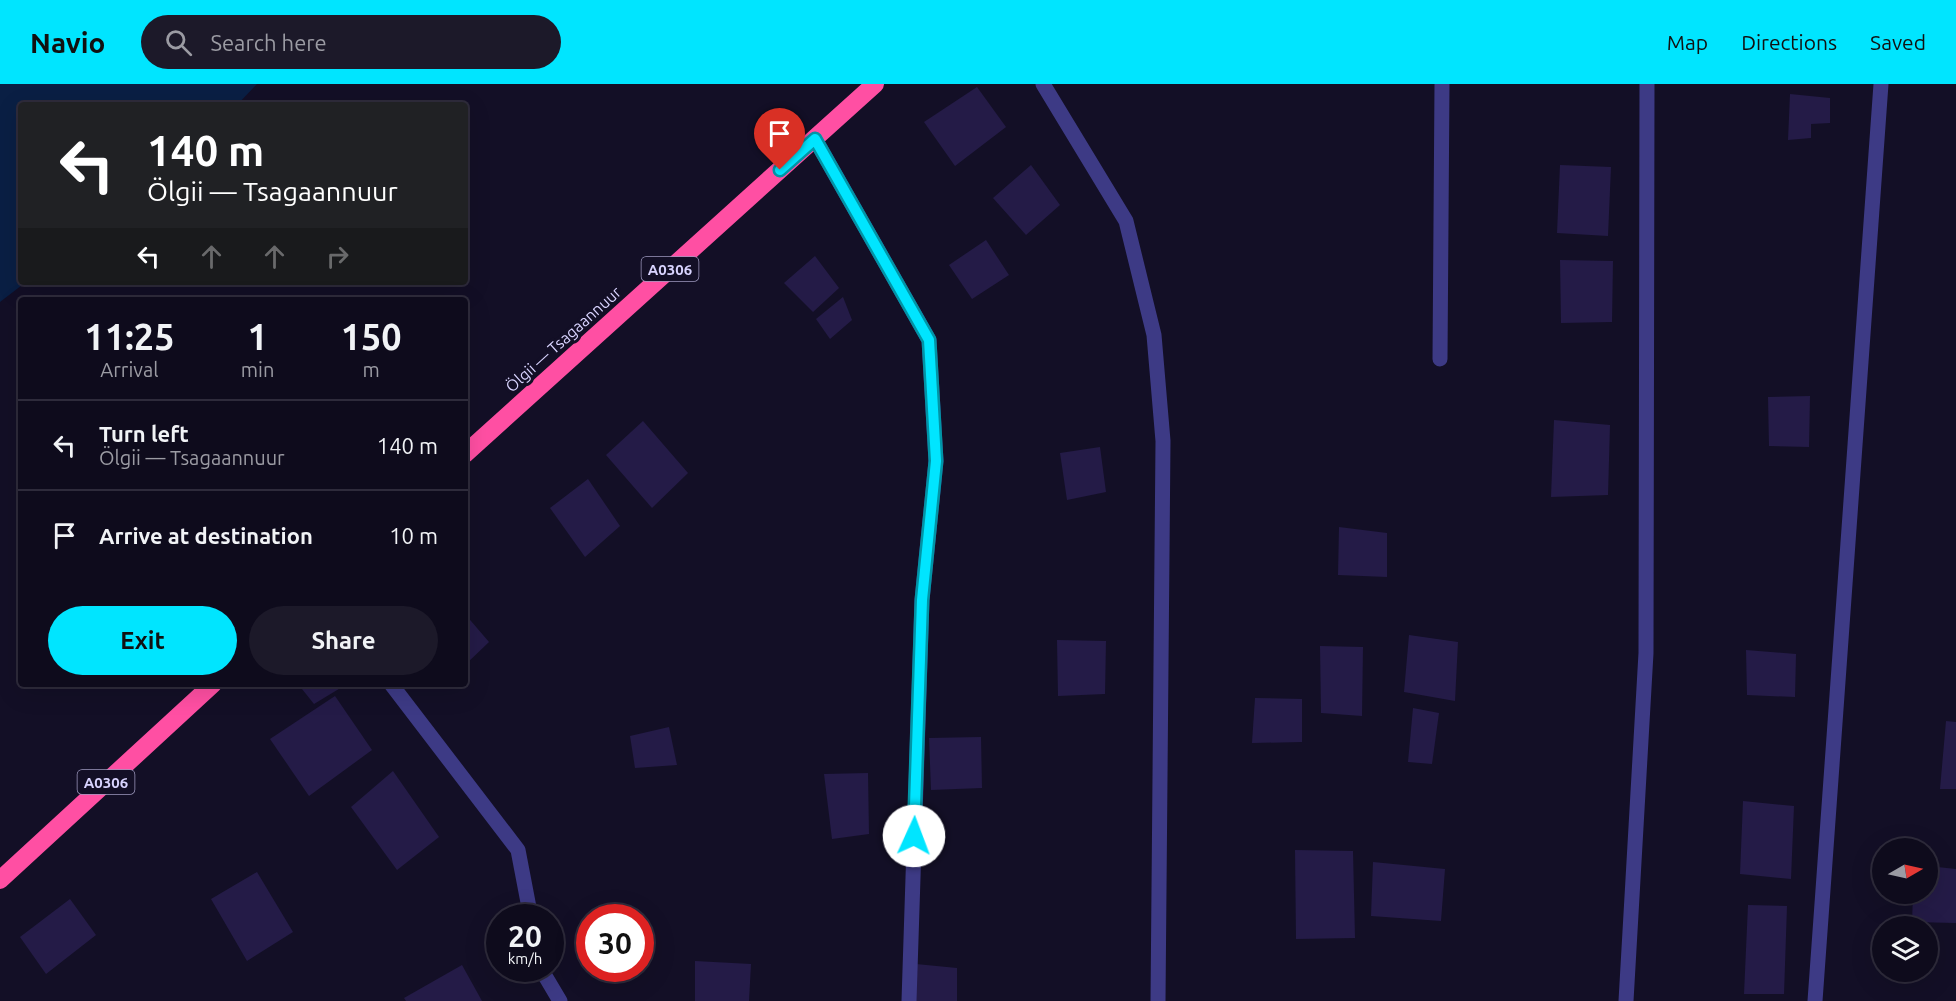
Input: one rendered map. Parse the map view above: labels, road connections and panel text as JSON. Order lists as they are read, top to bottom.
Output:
{
  "streets": {
    "highway": ["A0306", "Ölgii — Tsagaannuur"]
  },
  "north": "right",
  "page": {
    "header": "Navio",
    "search": "Search here",
    "nav": ["Map", "Directions", "Saved"],
    "turn": ["140 m", "Ölgii — Tsagaannuur"],
    "eta": [
      "11:25",
      "Arrival",
      "1",
      "min",
      "150",
      "m"
    ],
    "list": [
      {
        "name": "Turn left",
        "note": "Ölgii — Tsagaannuur",
        "value": "140 m"
      },
      {
        "name": "Arrive at destination",
        "value": "10 m"
      }
    ],
    "buttons": ["Exit", "Share"],
    "speed": "20 km/h",
    "limit": "30"
  }
}
